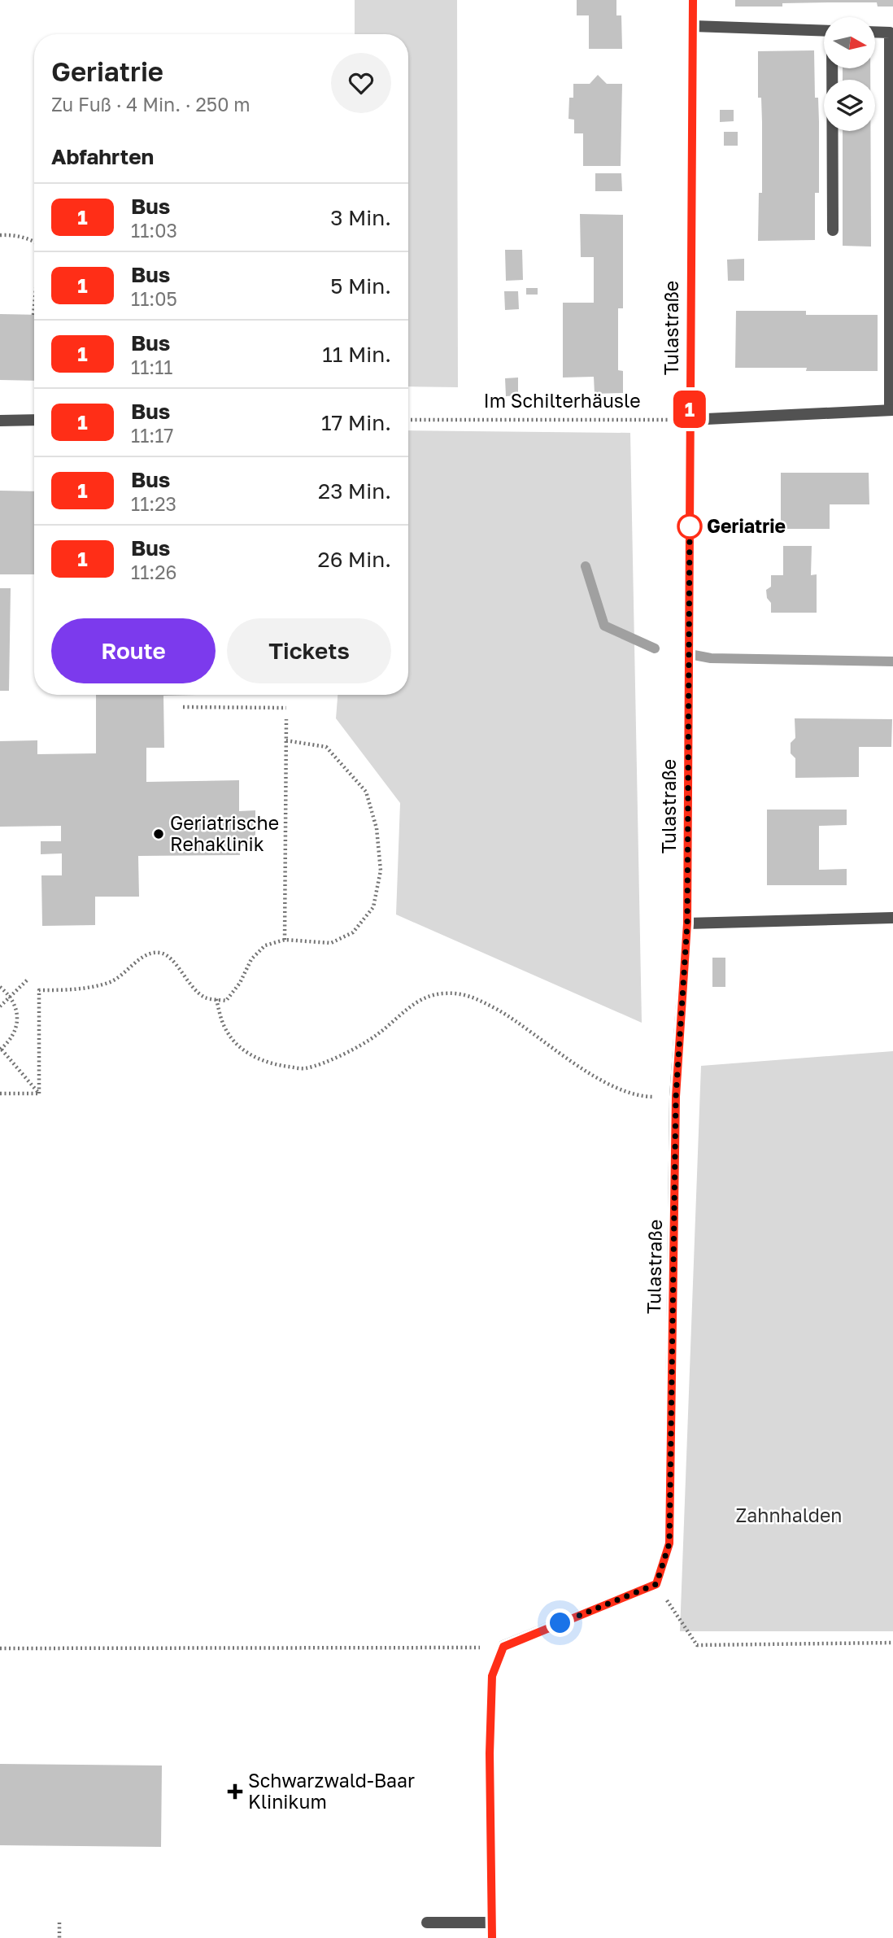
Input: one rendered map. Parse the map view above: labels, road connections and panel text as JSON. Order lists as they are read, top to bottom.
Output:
{
  "streets": {
    "street": ["Tulastraße"],
    "path": ["Im Schilterhäusle"]
  },
  "crossings": [
    ["Tulastraße", "Im Schilterhäusle"]
  ],
  "parks": ["Zahnhalden"],
  "places": {
    "other": ["Geriatrie", "Geriatrische Rehaklinik"],
    "health": ["Schwarzwald-Baar Klinikum"]
  },
  "lines": ["bus line 1"],
  "north": "right",
  "page": {
    "on_map": "1",
    "heading": [
      ["Geriatrie", "Zu Fuß · 4 Min. · 250 m"],
      "Abfahrten"
    ],
    "list": [
      {
        "mark": "1",
        "name": "Bus",
        "note": "11:03",
        "value": "3 Min."
      },
      {
        "mark": "1",
        "name": "Bus",
        "note": "11:05",
        "value": "5 Min."
      },
      {
        "mark": "1",
        "name": "Bus",
        "note": "11:11",
        "value": "11 Min."
      },
      {
        "mark": "1",
        "name": "Bus",
        "note": "11:17",
        "value": "17 Min."
      },
      {
        "mark": "1",
        "name": "Bus",
        "note": "11:23",
        "value": "23 Min."
      },
      {
        "mark": "1",
        "name": "Bus",
        "note": "11:26",
        "value": "26 Min."
      }
    ],
    "buttons": ["Route", "Tickets"]
  }
}
